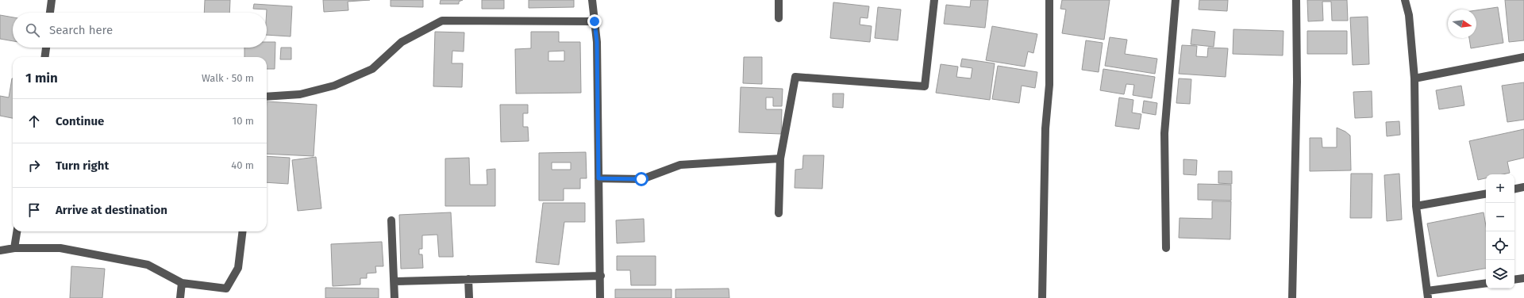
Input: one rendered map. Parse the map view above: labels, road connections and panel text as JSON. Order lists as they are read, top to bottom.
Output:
{
  "north": "right",
  "page": {
    "search": "Search here",
    "heading": ["1 min", "Walk · 50 m"],
    "list": [
      ["Continue", "10 m"],
      ["Turn right", "40 m"],
      "Arrive at destination"
    ],
    "map_buttons": ["+", "−"]
  }
}
